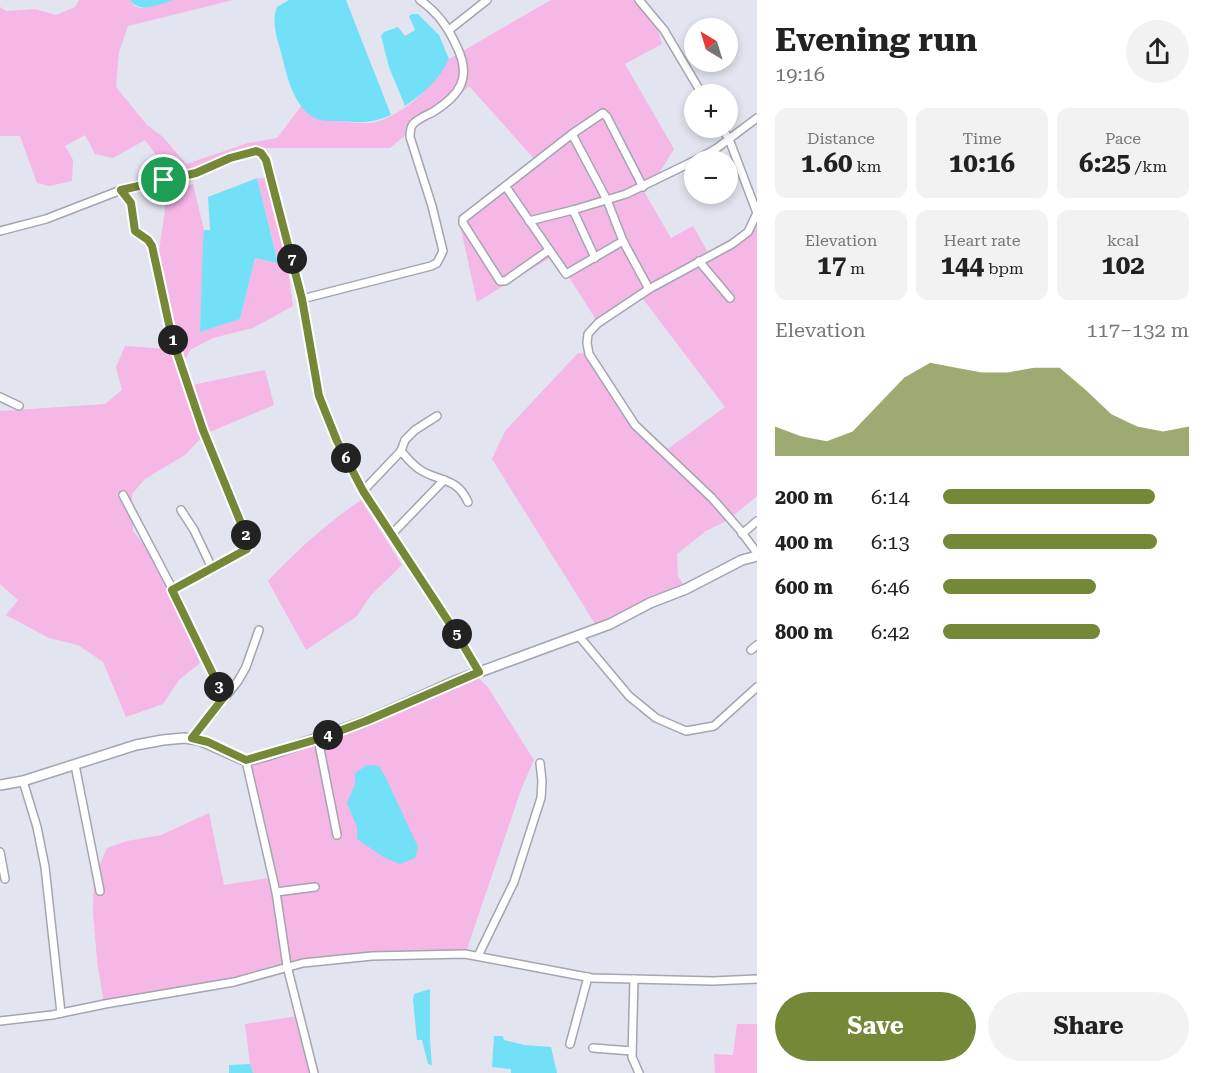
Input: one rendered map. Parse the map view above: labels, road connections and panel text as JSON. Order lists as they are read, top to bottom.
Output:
{
  "north": "top left",
  "page": {
    "heading": ["Evening run", "19:16"],
    "map_buttons": ["+", "−"],
    "stats": [
      ["Distance", "1.60 km"],
      ["Time", "10:16"],
      ["Pace", "6:25 /km"],
      ["Elevation", "17 m"],
      ["Heart rate", "144 bpm"],
      ["kcal", "102"]
    ],
    "pins": [
      "7",
      "1",
      "6",
      "2",
      "5",
      "3",
      "4"
    ],
    "chart": ["Elevation", "117–132 m"],
    "list": [
      {
        "name": "200 m",
        "note": "6:14"
      },
      {
        "name": "400 m",
        "note": "6:13"
      },
      {
        "name": "600 m",
        "note": "6:46"
      },
      {
        "name": "800 m",
        "note": "6:42"
      }
    ],
    "buttons": ["Save", "Share"]
  }
}
